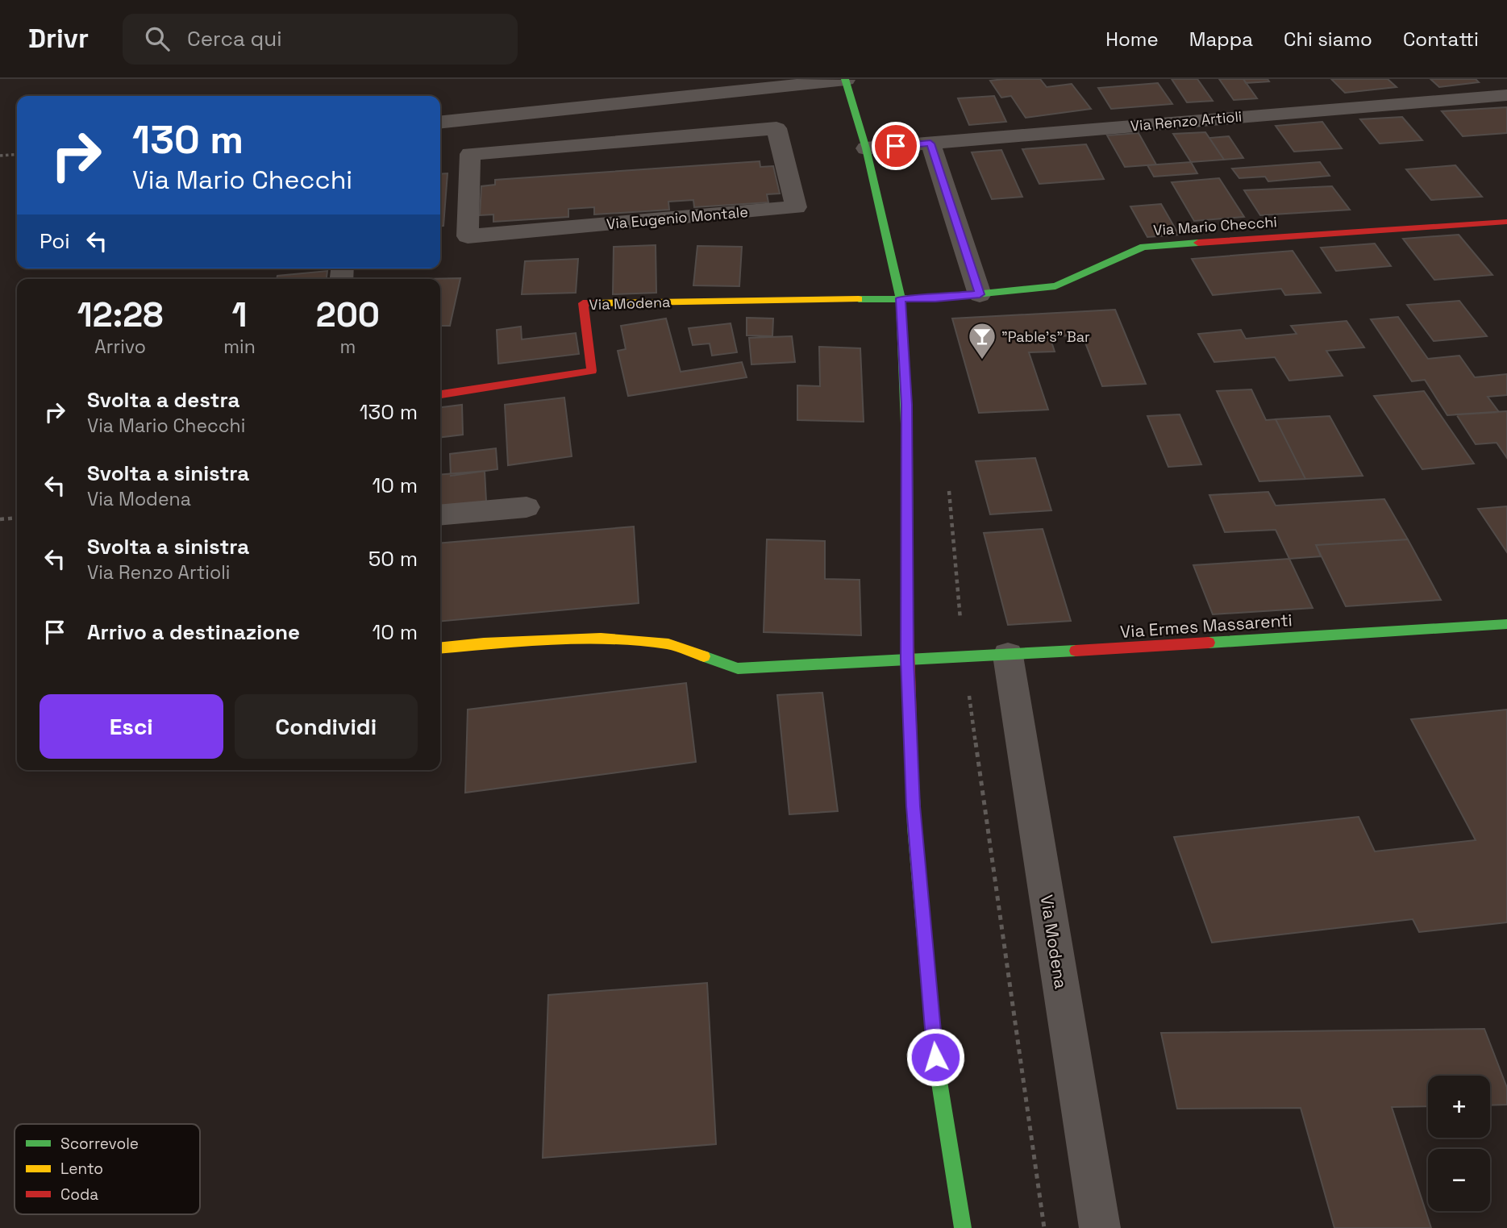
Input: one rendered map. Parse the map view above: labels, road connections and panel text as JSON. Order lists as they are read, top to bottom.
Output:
{
  "streets": {
    "street": [
      "Via Renzo Artioli",
      "Via Eugenio Montale",
      "Via Mario Checchi",
      "Via Modena",
      "Via Ermes Massarenti"
    ]
  },
  "crossings": [
    ["Via Mario Checchi", "Via Modena"],
    ["Via Modena", "Via Ermes Massarenti"]
  ],
  "places": {
    "bar": ["\"Pable's\" Bar"]
  },
  "legend": ["Scorrevole", "Lento", "Coda"],
  "page": {
    "header": "Drivr",
    "search": "Cerca qui",
    "nav": [
      "Home",
      "Mappa",
      "Chi siamo",
      "Contatti"
    ],
    "turn": ["130 m", "Via Mario Checchi"],
    "then": "Poi",
    "eta": [
      "12:28",
      "Arrivo",
      "1",
      "min",
      "200",
      "m"
    ],
    "list": [
      {
        "name": "Svolta a destra",
        "note": "Via Mario Checchi",
        "value": "130 m"
      },
      {
        "name": "Svolta a sinistra",
        "note": "Via Modena",
        "value": "10 m"
      },
      {
        "name": "Svolta a sinistra",
        "note": "Via Renzo Artioli",
        "value": "50 m"
      },
      {
        "name": "Arrivo a destinazione",
        "value": "10 m"
      }
    ],
    "buttons": ["Esci", "Condividi"],
    "map_buttons": ["+", "−"]
  }
}
